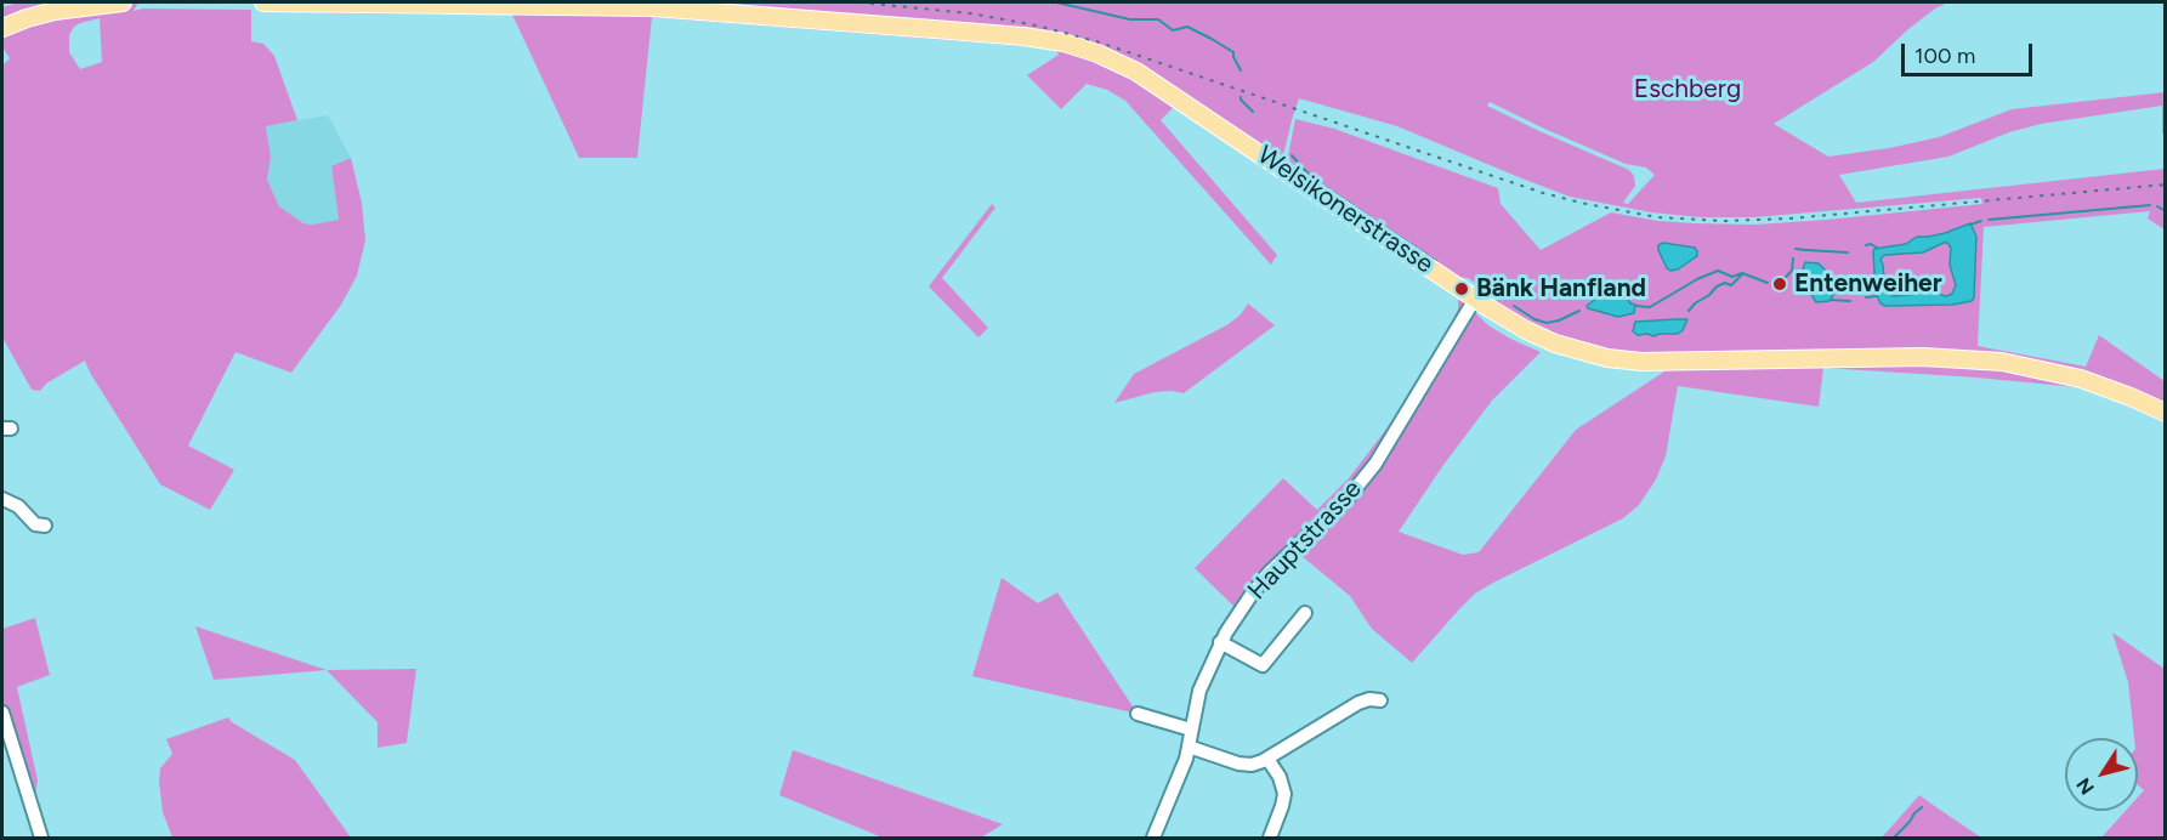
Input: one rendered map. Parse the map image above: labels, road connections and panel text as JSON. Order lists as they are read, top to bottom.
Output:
{
  "streets": {
    "main road": ["Welsikonerstrasse"],
    "street": ["Hauptstrasse"]
  },
  "crossings": [
    ["Welsikonerstrasse", "Hauptstrasse"]
  ],
  "parks": ["Eschberg"],
  "places": ["Entenweiher", "Bänk Hanfland"],
  "scale_bar": "100 m",
  "north": "bottom left"
}
